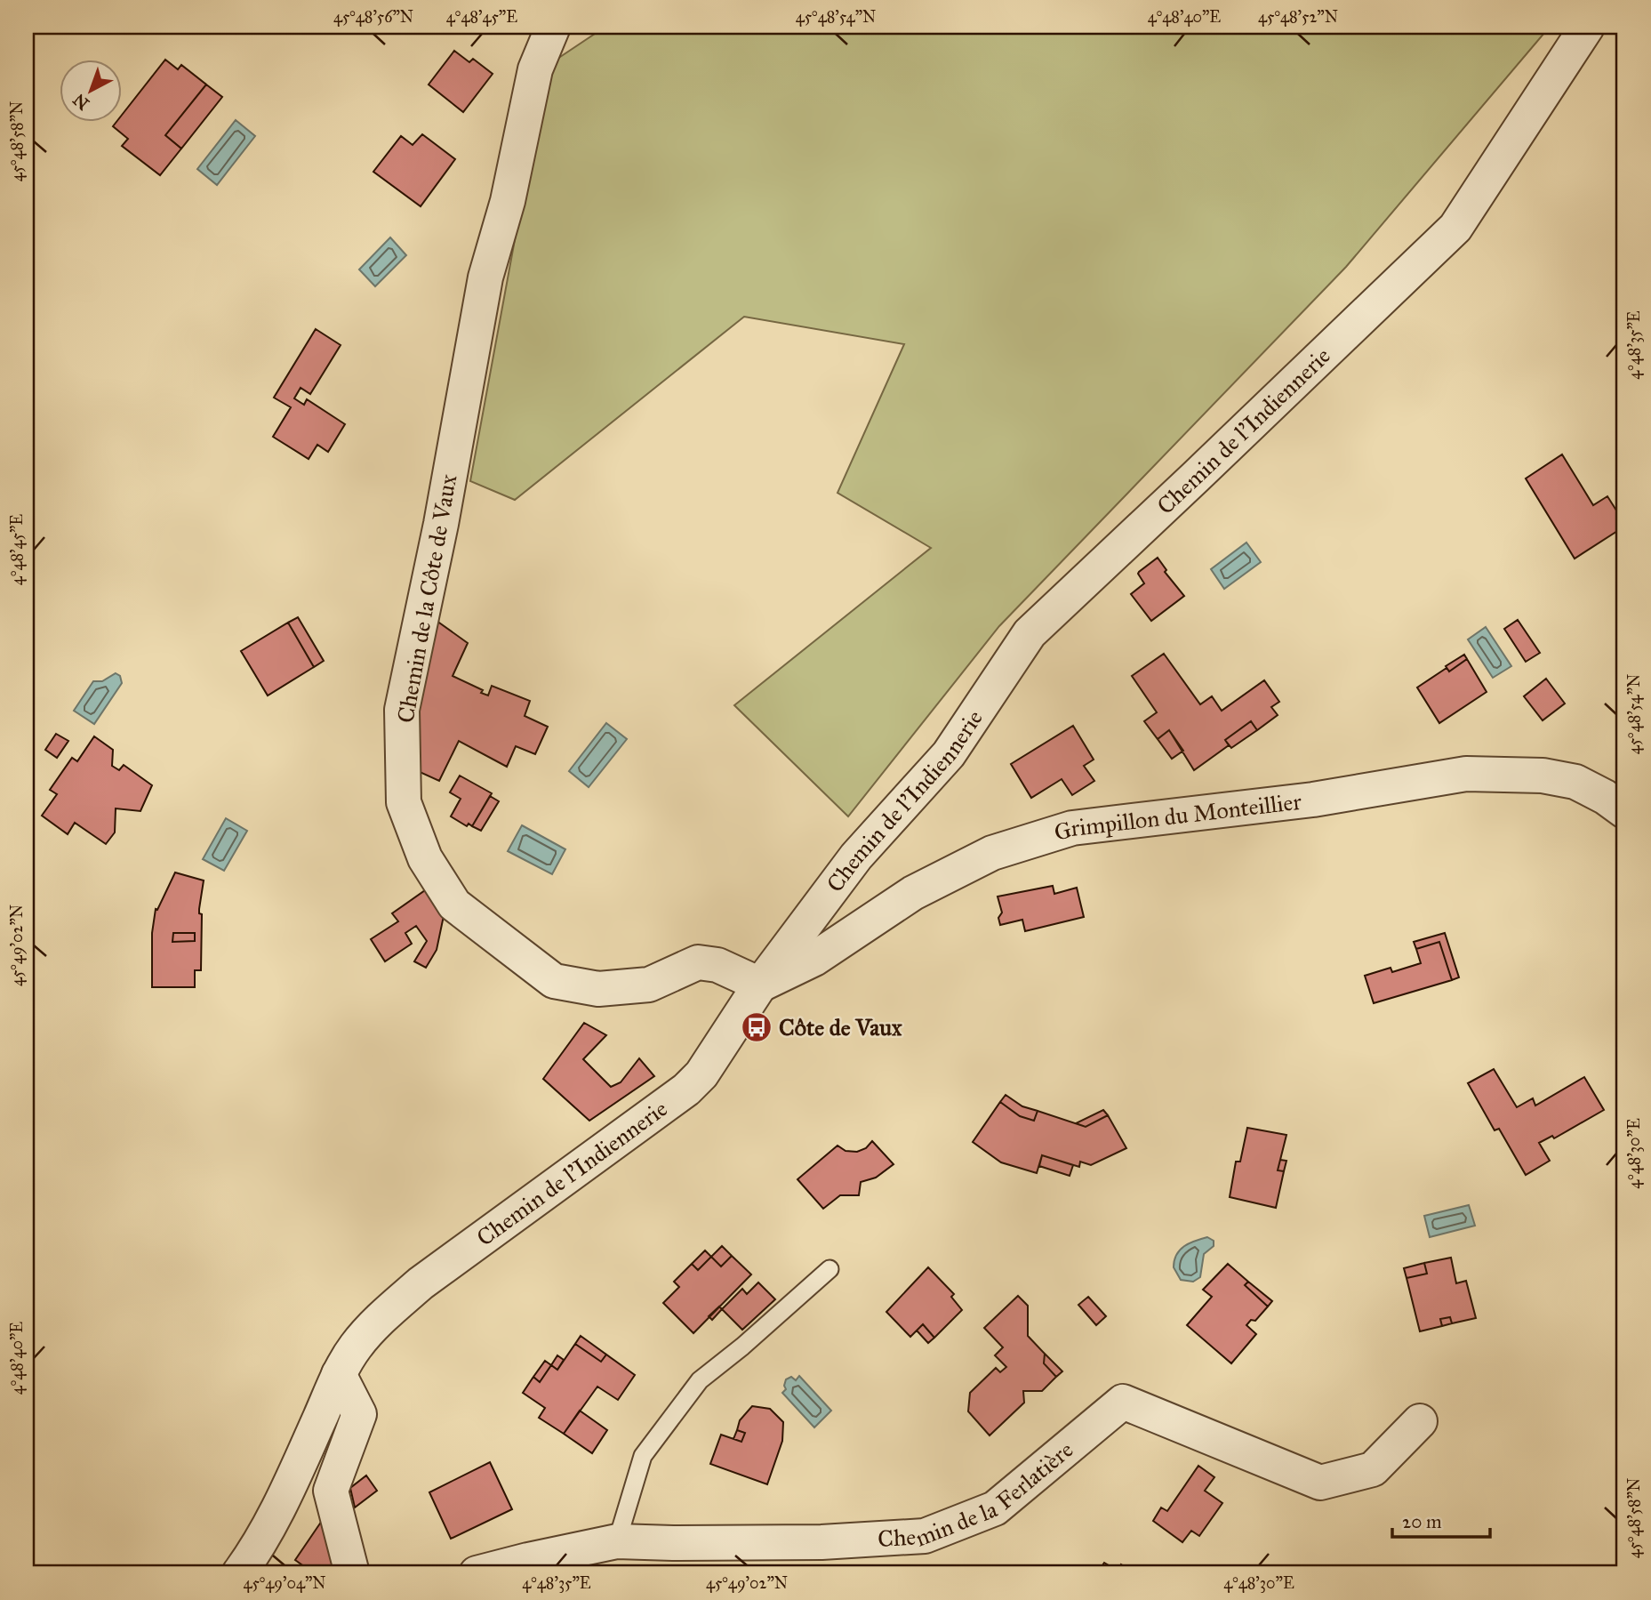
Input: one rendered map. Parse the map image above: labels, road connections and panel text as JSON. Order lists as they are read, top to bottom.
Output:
{
  "streets": {
    "street": [
      "Chemin de l'Indiennerie",
      "Chemin de la Côte de Vaux",
      "Grimpillon du Monteillier",
      "Chemin de la Ferlatière"
    ]
  },
  "crossings": [
    ["Chemin de l'Indiennerie", "Chemin de la Côte de Vaux"],
    ["Chemin de l'Indiennerie", "Grimpillon du Monteillier"],
    ["Chemin de la Côte de Vaux", "Grimpillon du Monteillier"]
  ],
  "places": {
    "bus stop": ["Côte de Vaux"]
  },
  "scale_bar": "20 m",
  "north": "bottom left",
  "coordinates": [
    "45°48'56\"N",
    "4°48'45\"E",
    "45°48'54\"N",
    "4°48'40\"E",
    "45°48'52\"N",
    "45°48'58\"N",
    "4°48'35\"E",
    "45°49'02\"N",
    "4°48'30\"E",
    "45°49'04\"N"
  ]
}
